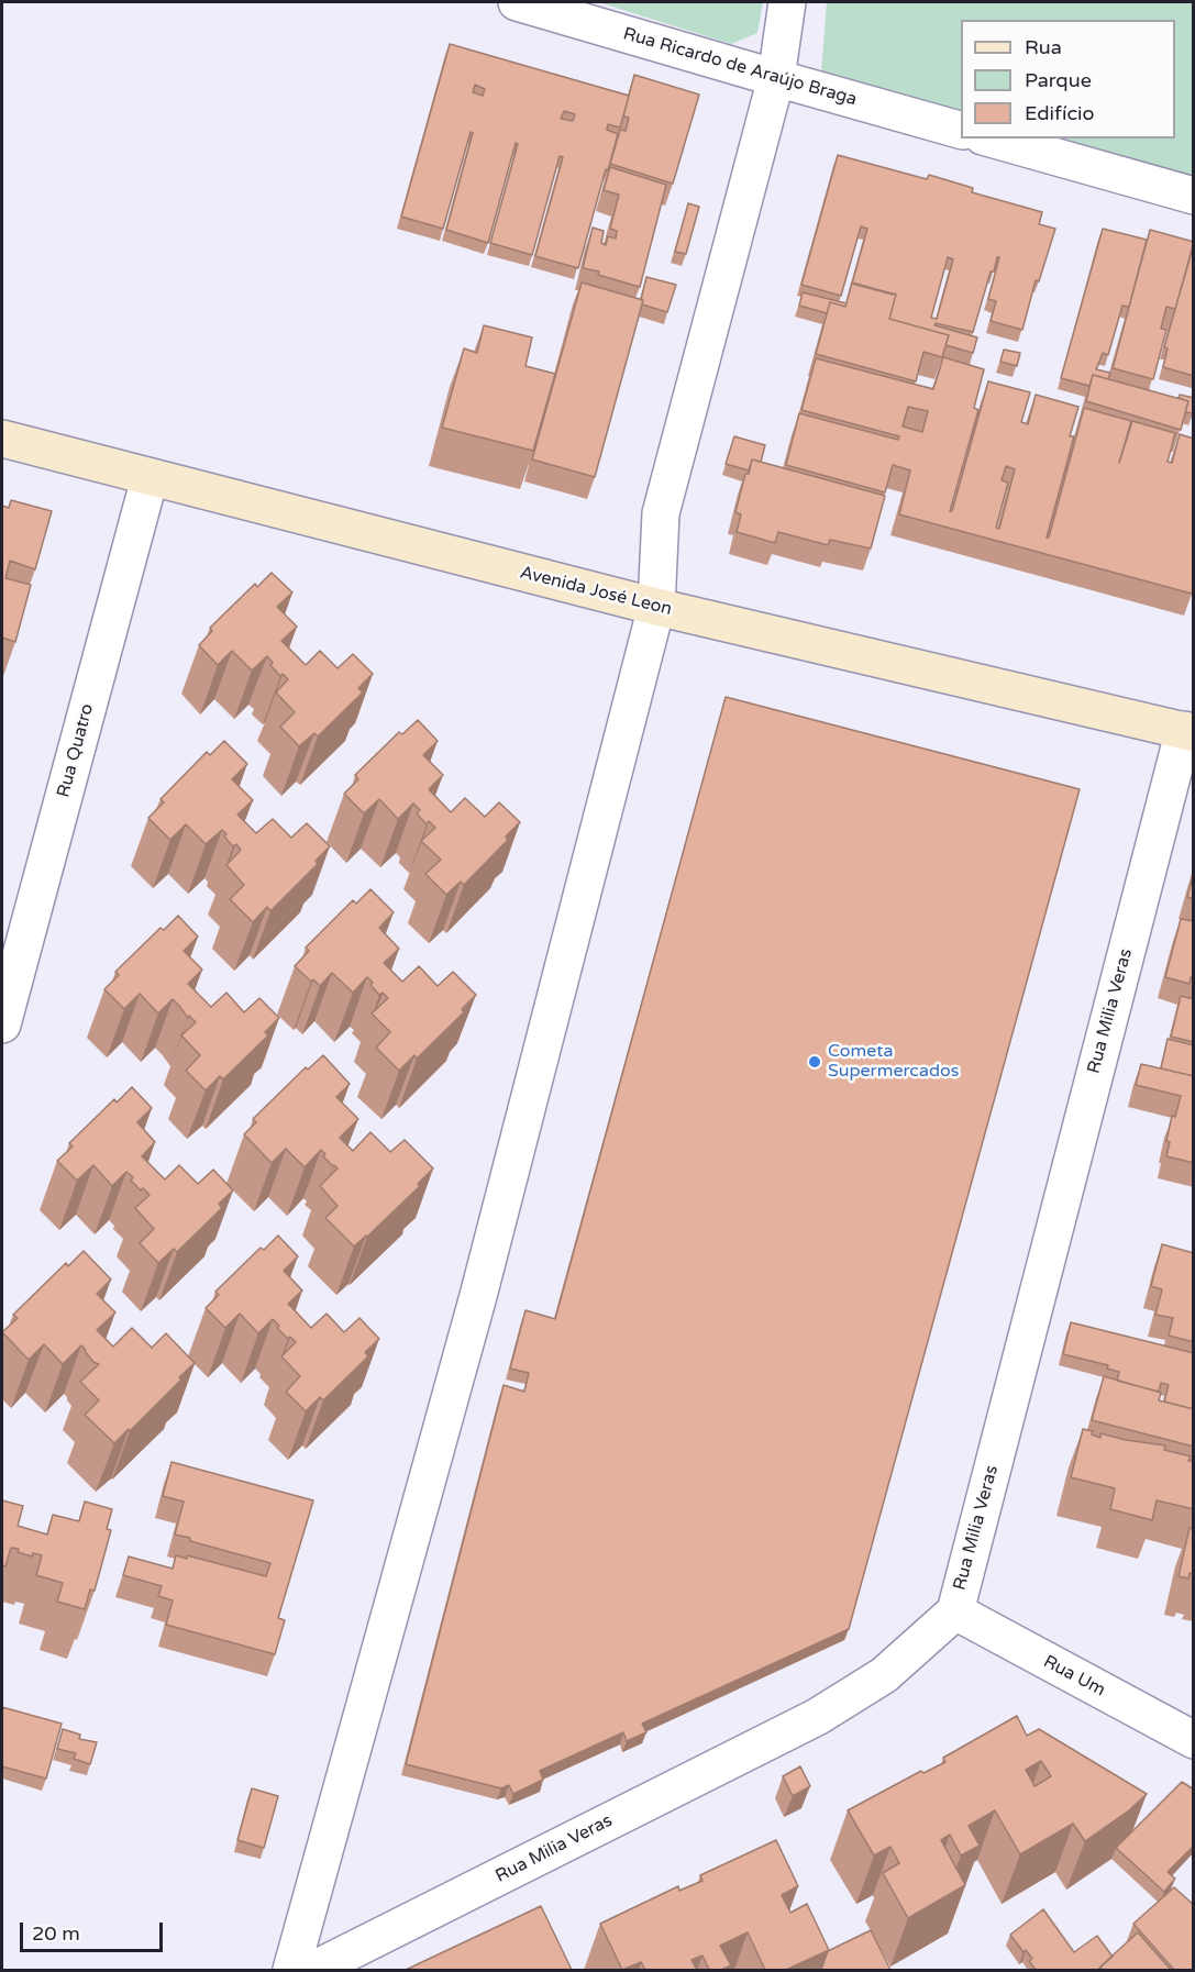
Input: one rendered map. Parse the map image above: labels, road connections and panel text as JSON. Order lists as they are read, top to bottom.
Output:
{
  "streets": {
    "main road": ["Avenida José Leon"],
    "street": [
      "Rua Ricardo de Araújo Braga",
      "Rua Quatro",
      "Rua Milia Veras",
      "Rua Um"
    ]
  },
  "crossings": [
    ["Avenida José Leon", "Rua Quatro"],
    ["Avenida José Leon", "Rua Milia Veras"],
    ["Rua Milia Veras", "Rua Um"]
  ],
  "places": ["Cometa Supermercados"],
  "legend": ["Rua", "Parque", "Edifício"],
  "scale_bar": "20 m"
}
